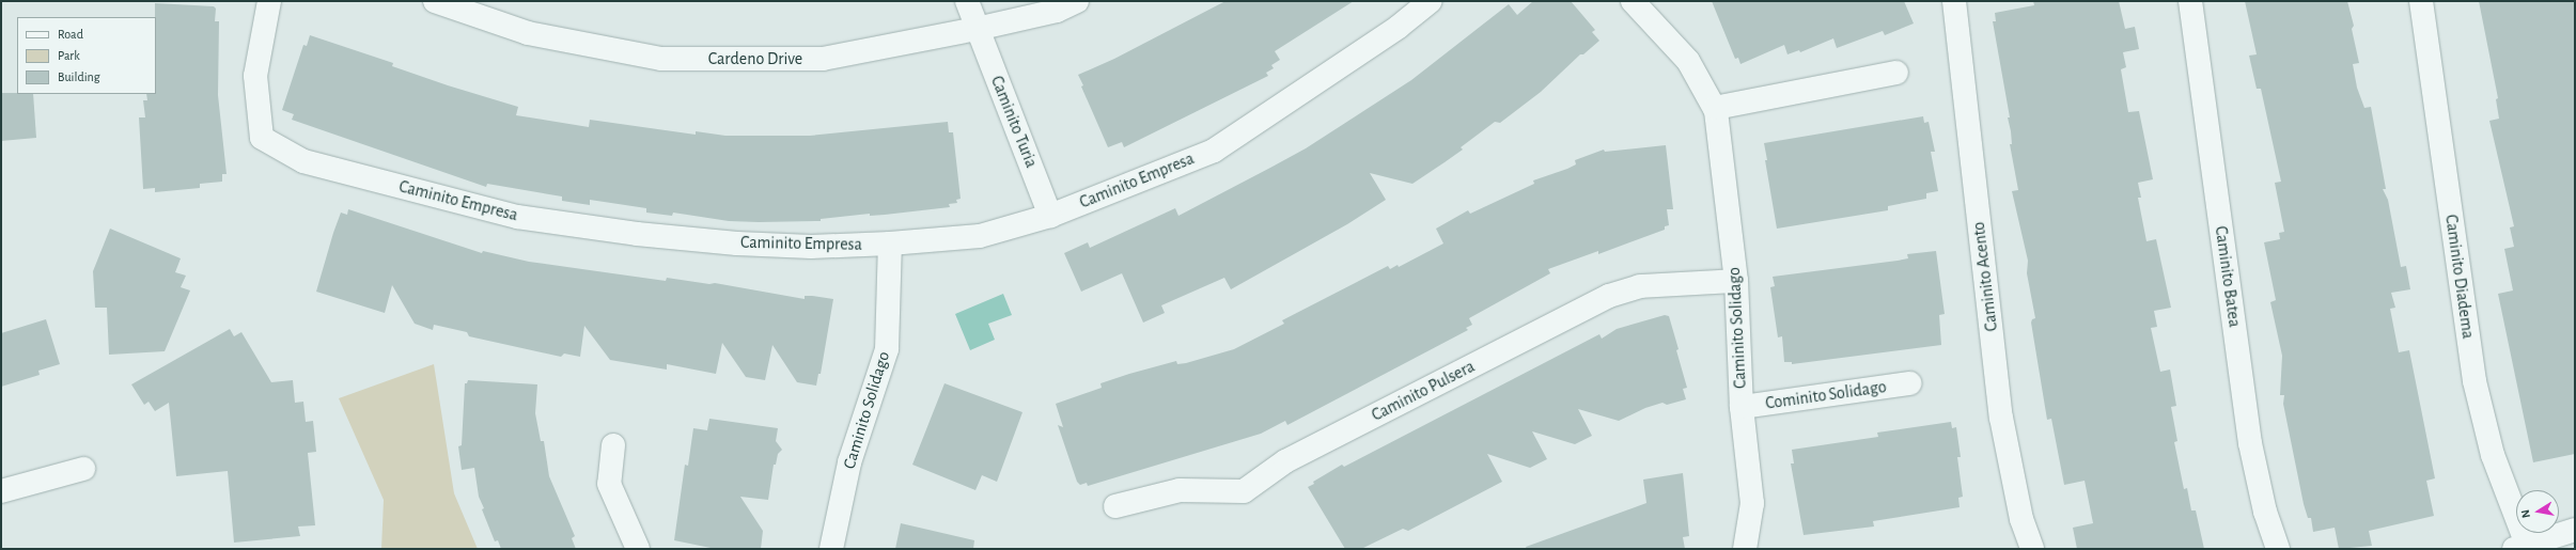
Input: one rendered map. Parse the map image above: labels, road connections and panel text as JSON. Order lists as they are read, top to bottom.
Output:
{
  "streets": {
    "street": [
      "Cardeno Drive",
      "Caminito Turia",
      "Caminito Empresa",
      "Caminito Acento",
      "Caminito Batea",
      "Caminito Diadema",
      "Caminito Solidago",
      "Caminito Pulsera",
      "Cominito Solidago"
    ]
  },
  "crossings": [
    ["Cardeno Drive", "Caminito Turia"],
    ["Caminito Turia", "Caminito Empresa"],
    ["Caminito Empresa", "Caminito Solidago"],
    ["Caminito Solidago", "Caminito Pulsera"],
    ["Caminito Solidago", "Cominito Solidago"]
  ],
  "legend": ["Road", "Park", "Building"],
  "north": "left"
}
